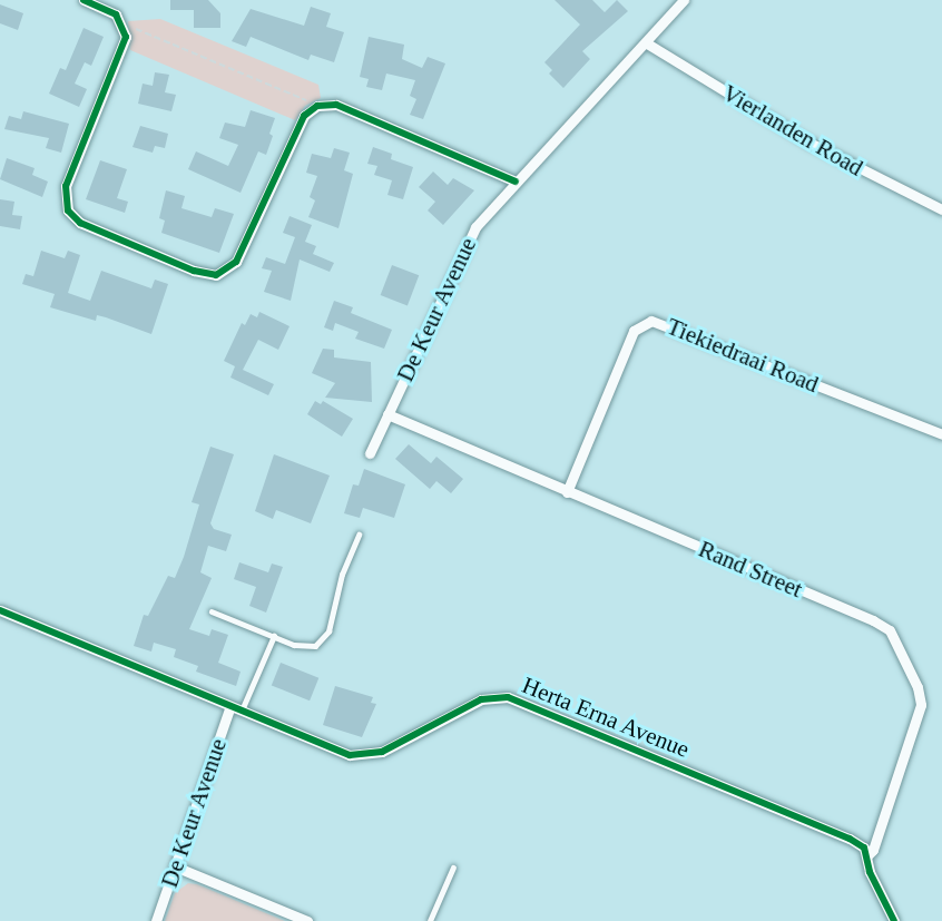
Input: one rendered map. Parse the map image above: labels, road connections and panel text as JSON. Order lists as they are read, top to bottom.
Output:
{
  "streets": {
    "street": [
      "Vierlanden Road",
      "De Keur Avenue",
      "Tiekiedraai Road",
      "Rand Street",
      "Herta Erna Avenue"
    ]
  },
  "crossings": [
    ["Vierlanden Road", "De Keur Avenue"],
    ["De Keur Avenue", "Rand Street"],
    ["De Keur Avenue", "Herta Erna Avenue"],
    ["Tiekiedraai Road", "Rand Street"],
    ["Rand Street", "Herta Erna Avenue"]
  ]
}
